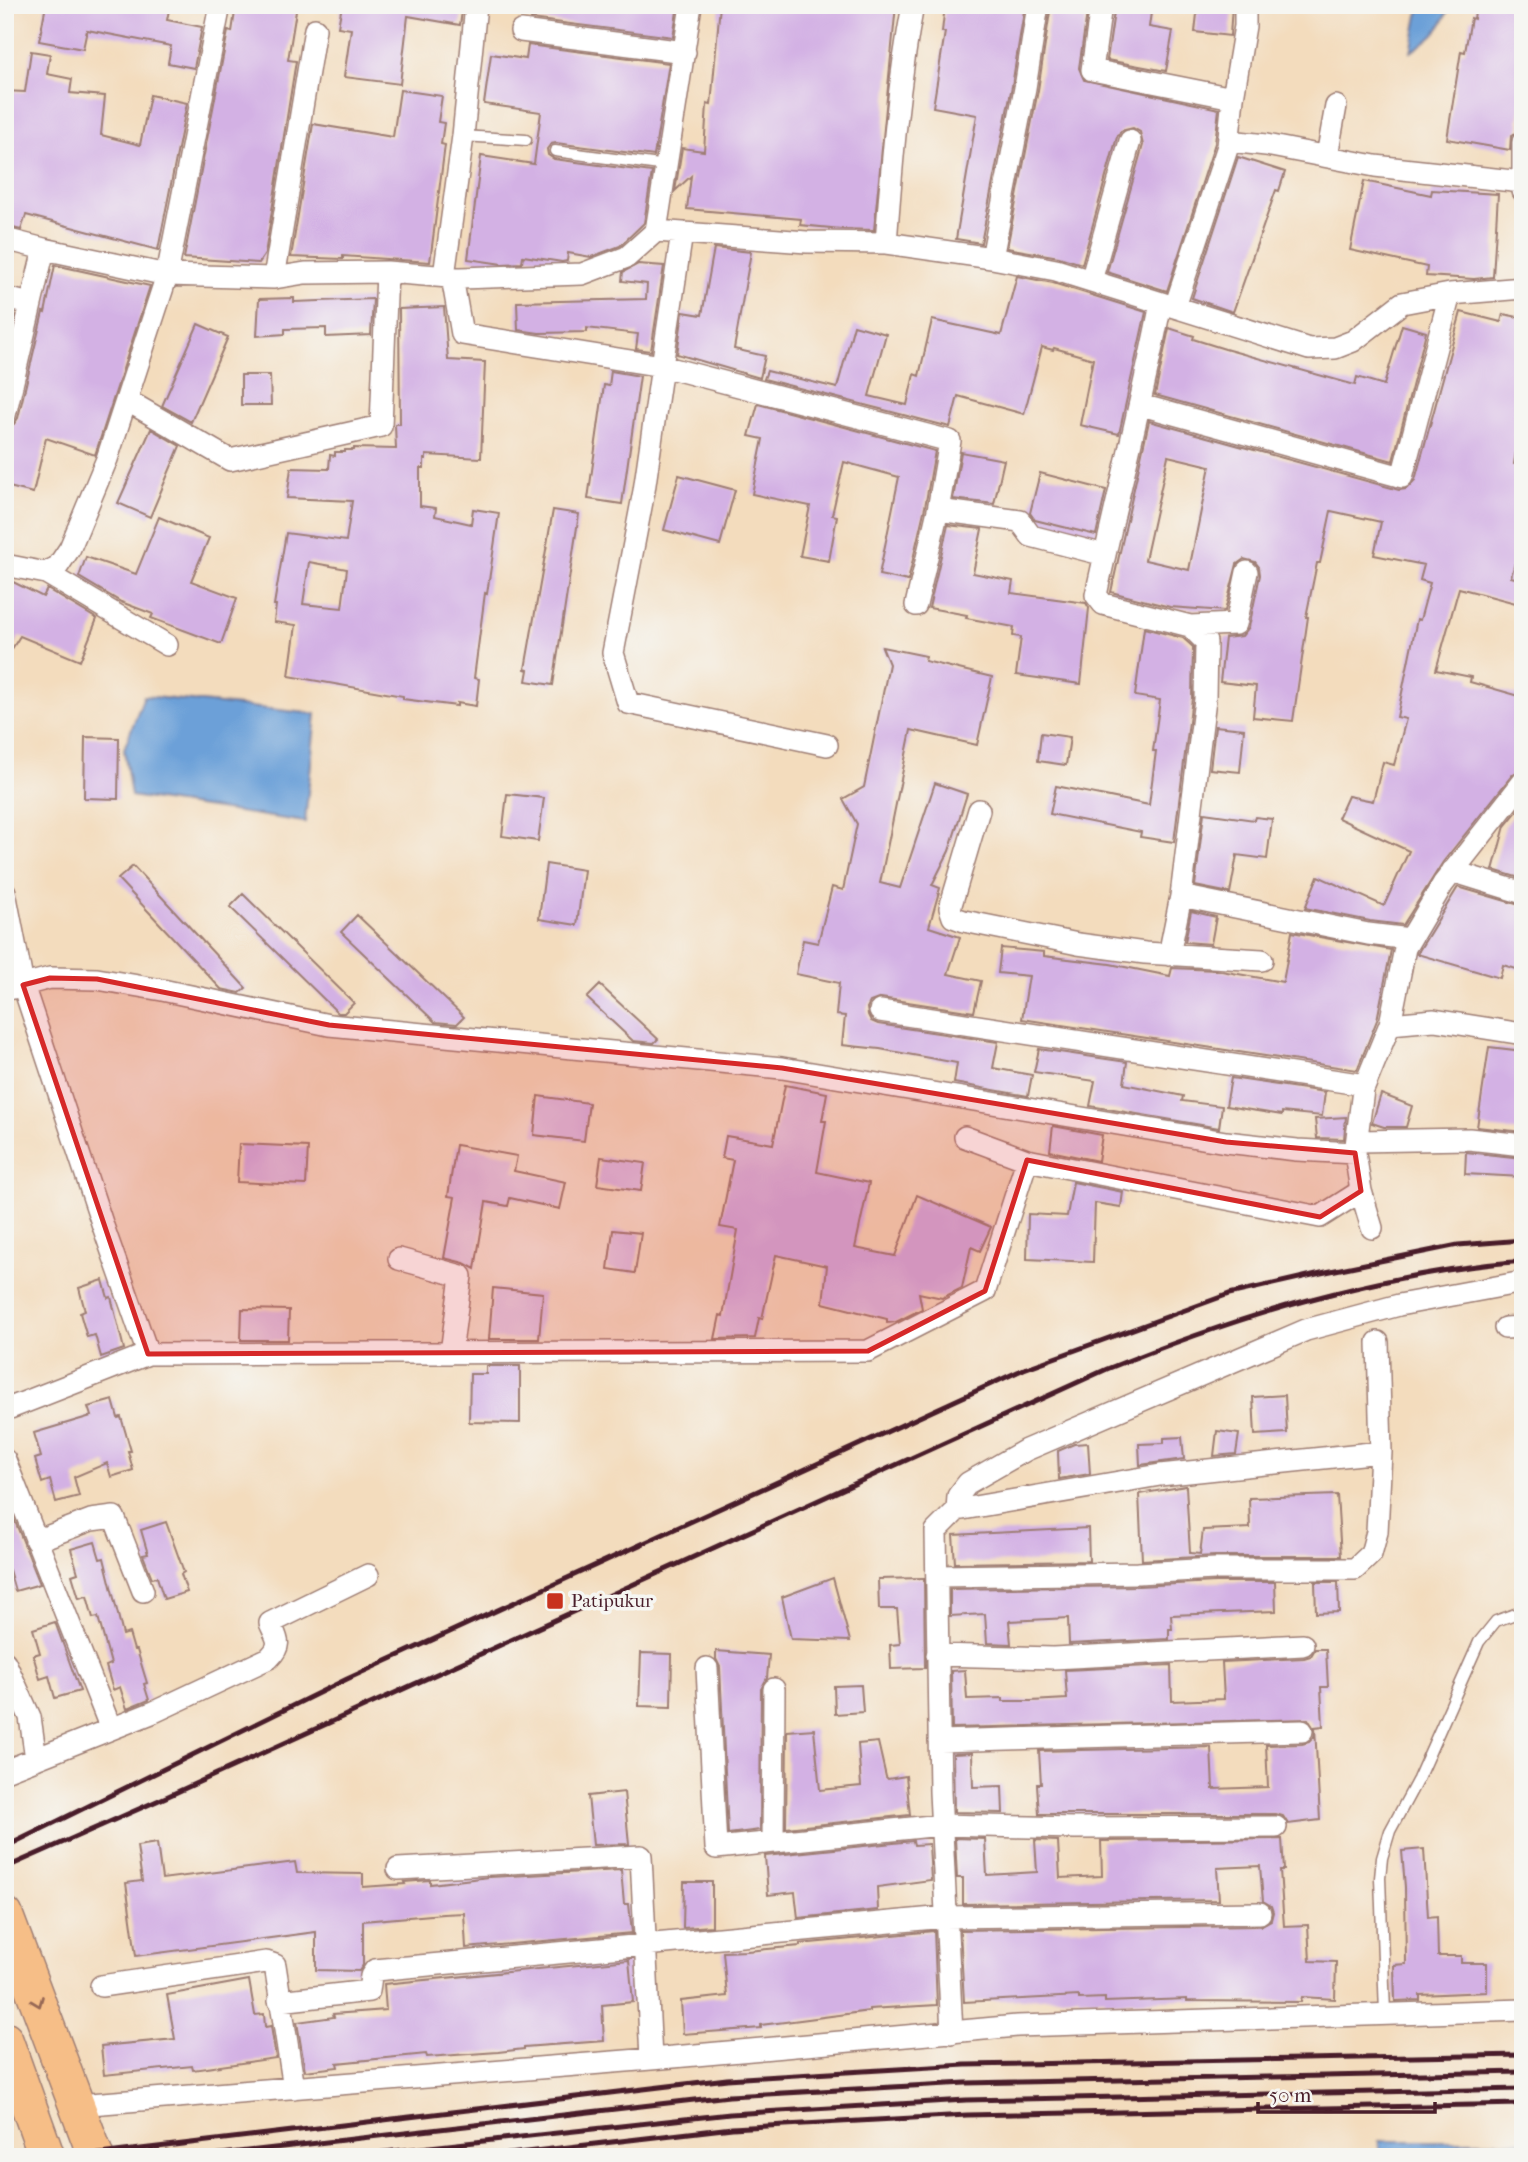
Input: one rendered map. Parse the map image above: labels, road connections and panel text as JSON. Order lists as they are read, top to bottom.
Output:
{
  "places": {
    "transit": ["Patipukur"]
  },
  "scale_bar": "50 m"
}
